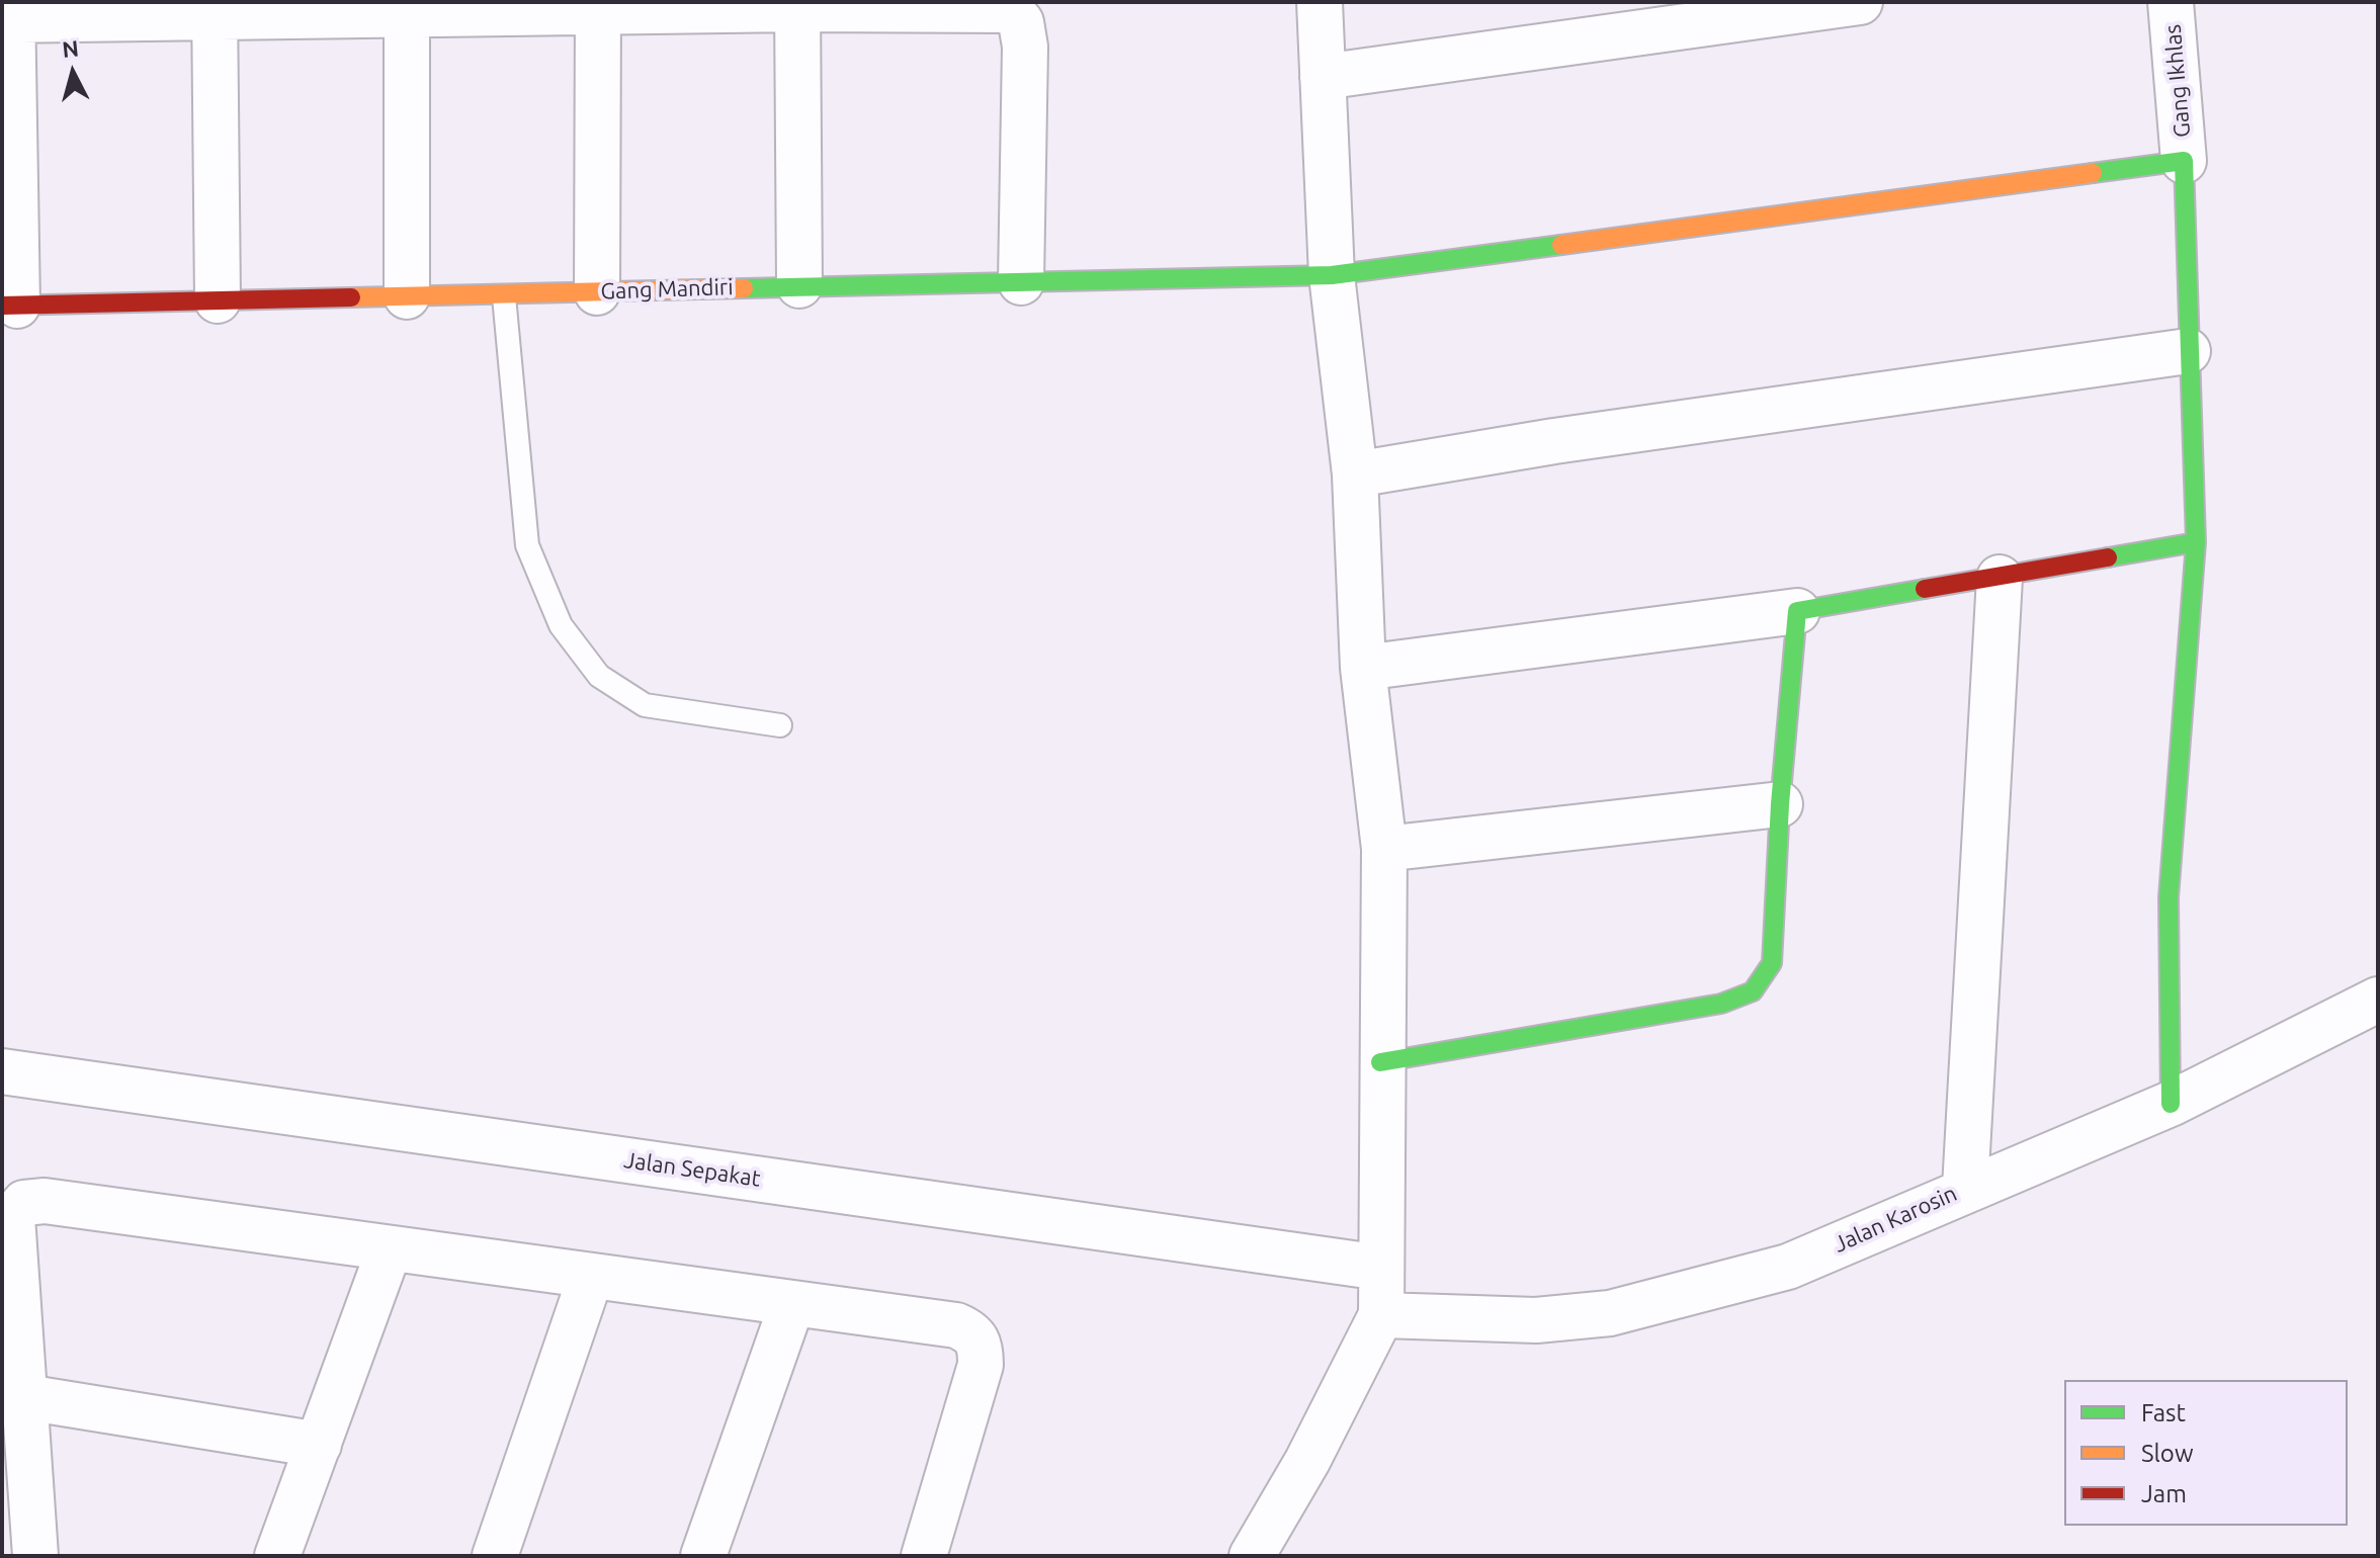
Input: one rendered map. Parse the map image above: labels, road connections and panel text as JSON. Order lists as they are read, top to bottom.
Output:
{
  "streets": {
    "street": [
      "Gang Ikhlas",
      "Gang Mandiri",
      "Jalan Sepakat",
      "Jalan Karosin"
    ]
  },
  "crossings": [
    ["Gang Ikhlas", "Gang Mandiri"]
  ],
  "legend": ["Fast", "Slow", "Jam"],
  "north": "top"
}
